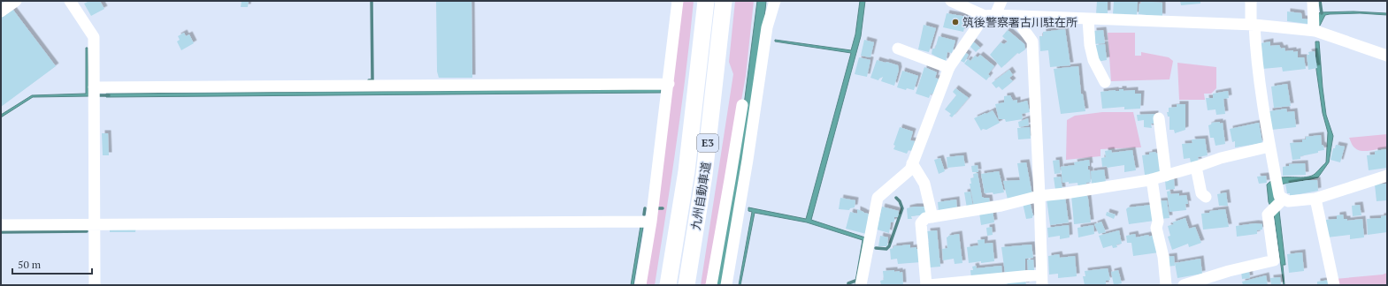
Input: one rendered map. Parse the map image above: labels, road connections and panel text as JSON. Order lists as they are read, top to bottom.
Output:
{
  "streets": {
    "highway": ["E3", "九州自動車道"]
  },
  "places": ["筑後警察署古川駐在所"],
  "scale_bar": "50 m"
}
